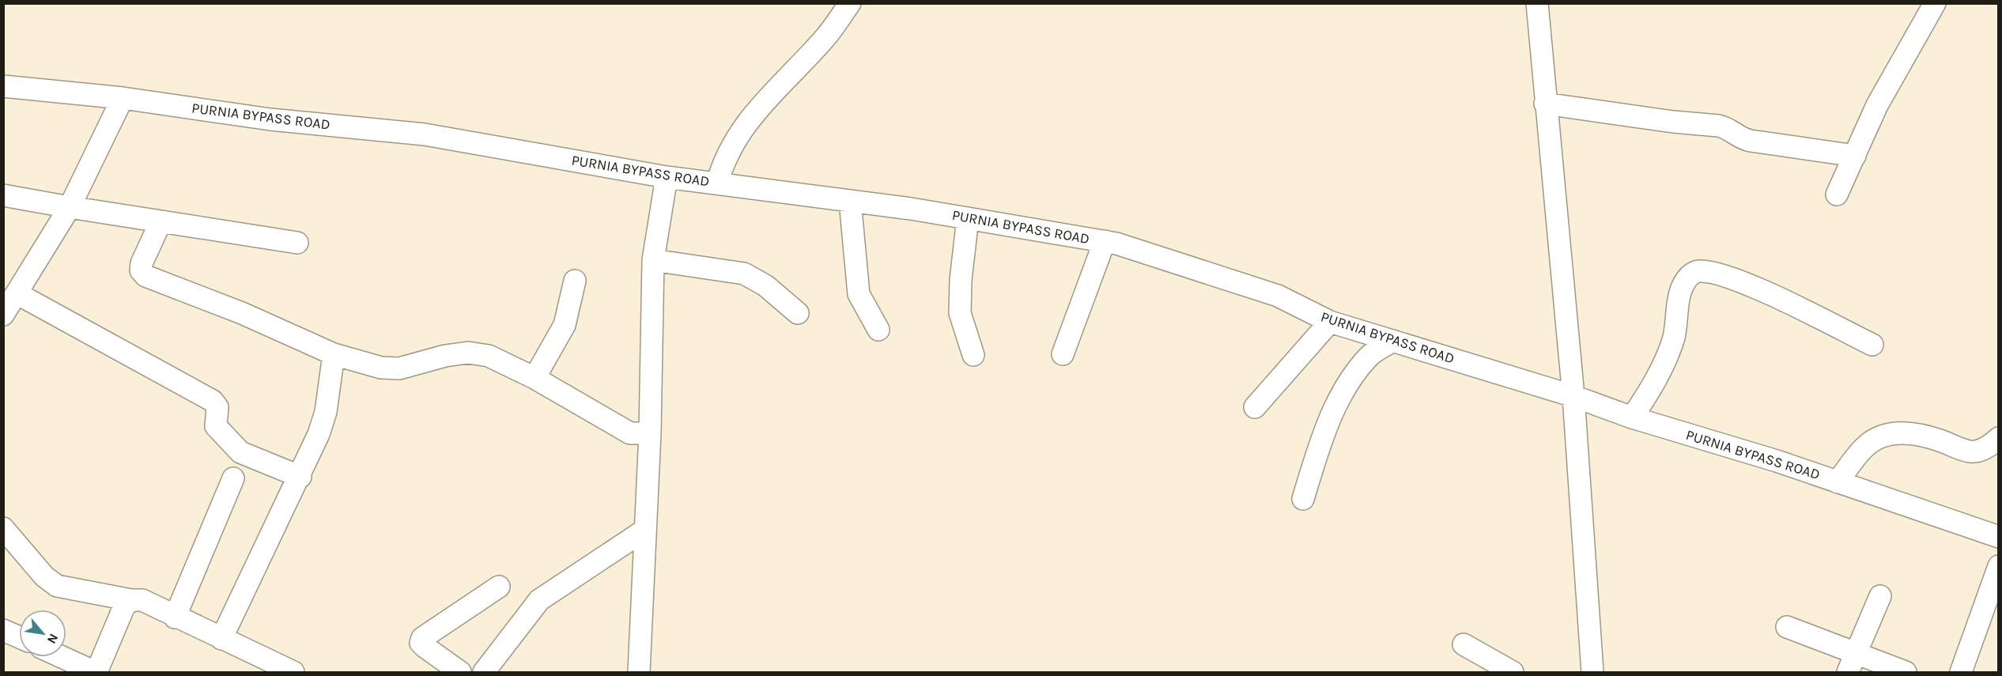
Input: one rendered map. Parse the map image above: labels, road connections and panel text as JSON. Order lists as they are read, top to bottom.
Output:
{
  "streets": {
    "street": ["PURNIA BYPASS ROAD"]
  },
  "north": "bottom right"
}
